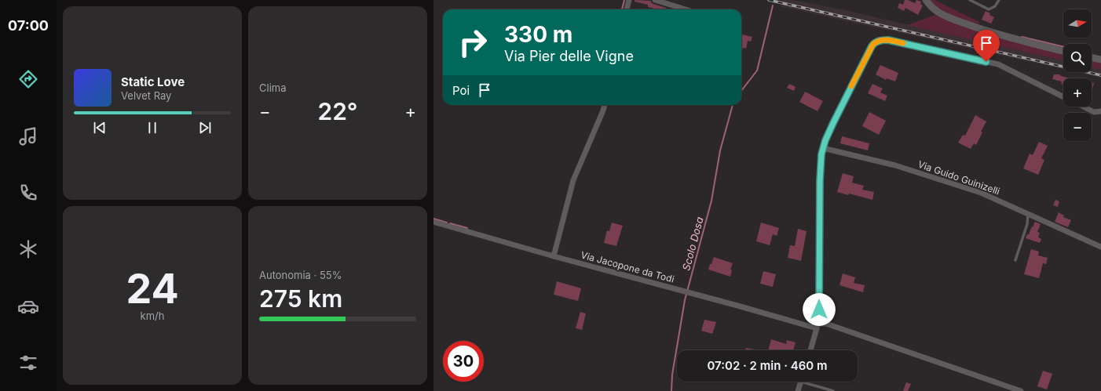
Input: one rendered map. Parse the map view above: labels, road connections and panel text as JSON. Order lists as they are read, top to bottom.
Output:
{
  "streets": {
    "street": ["Via Guido Guinizelli", "Via Jacopone da Todi"]
  },
  "water": ["Scolo Dosa"],
  "north": "right",
  "page": {
    "tabs": "07:00",
    "tile": [
      "Clima",
      ["24", "km/h"],
      ["Autonomia · 55%", "275 km"]
    ],
    "map_buttons": ["+", "−"],
    "turn": ["330 m", "Via Pier delle Vigne"],
    "song": ["Static Love", "Velvet Ray"],
    "then": "Poi",
    "heat": ["−", "22°", "+"],
    "limit": "30",
    "trip": "07:02 · 2 min · 460 m"
  }
}
